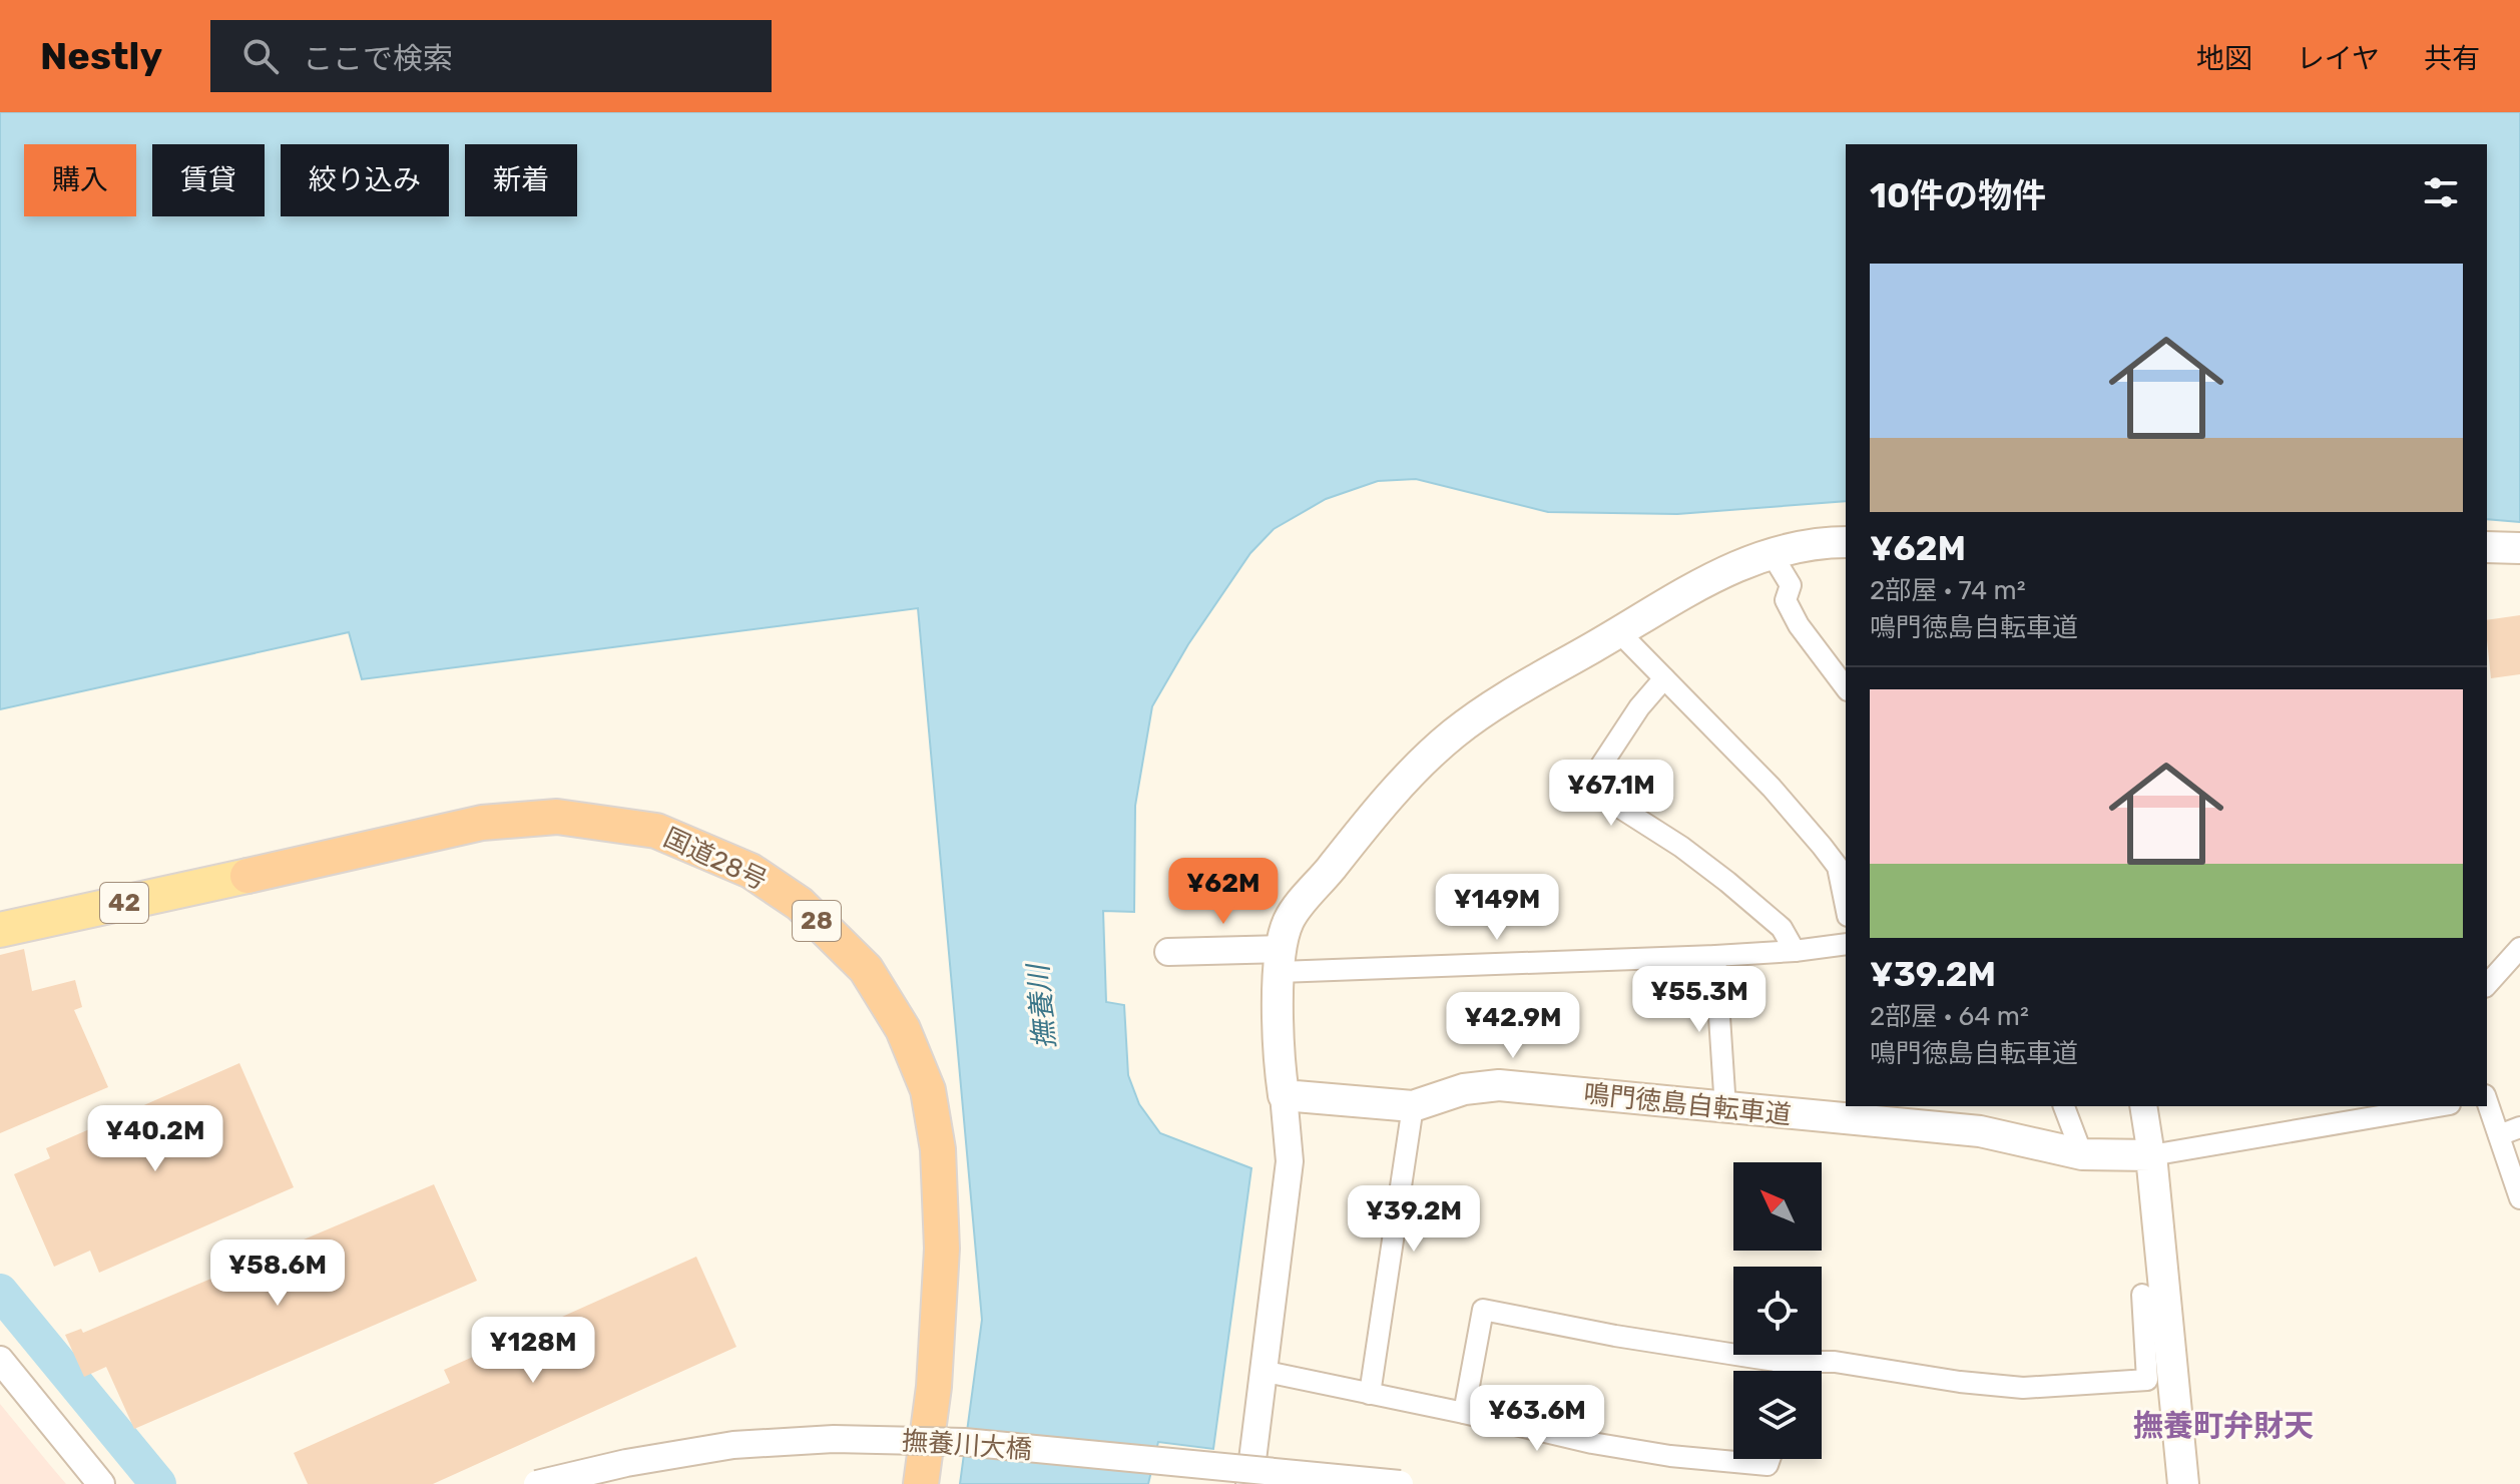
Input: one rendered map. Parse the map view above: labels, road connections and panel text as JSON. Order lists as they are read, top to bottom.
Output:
{
  "streets": {
    "highway": ["国道28号", "28"],
    "main road": ["42", "鳴門徳島自転車道"],
    "street": ["撫養川大橋"]
  },
  "crossings": [
    ["国道28号", "42"]
  ],
  "districts": ["撫養町弁財天"],
  "water": ["撫養川"],
  "north": "top left",
  "page": {
    "header": "Nestly",
    "search": "ここで検索",
    "nav": ["地図", "レイヤ", "共有"],
    "chip": [
      "購入",
      "賃貸",
      "絞り込み",
      "新着"
    ],
    "heading": "10件の物件",
    "list": [
      {
        "name": "¥62M",
        "note": "2部屋 · 74 m² · 鳴門徳島自転車道"
      },
      {
        "name": "¥39.2M",
        "note": "2部屋 · 64 m² · 鳴門徳島自転車道"
      }
    ],
    "price": [
      "¥67.1M",
      "¥62M",
      "¥149M",
      "¥55.3M",
      "¥42.9M",
      "¥40.2M",
      "¥39.2M",
      "¥58.6M",
      "¥128M",
      "¥63.6M"
    ]
  }
}
